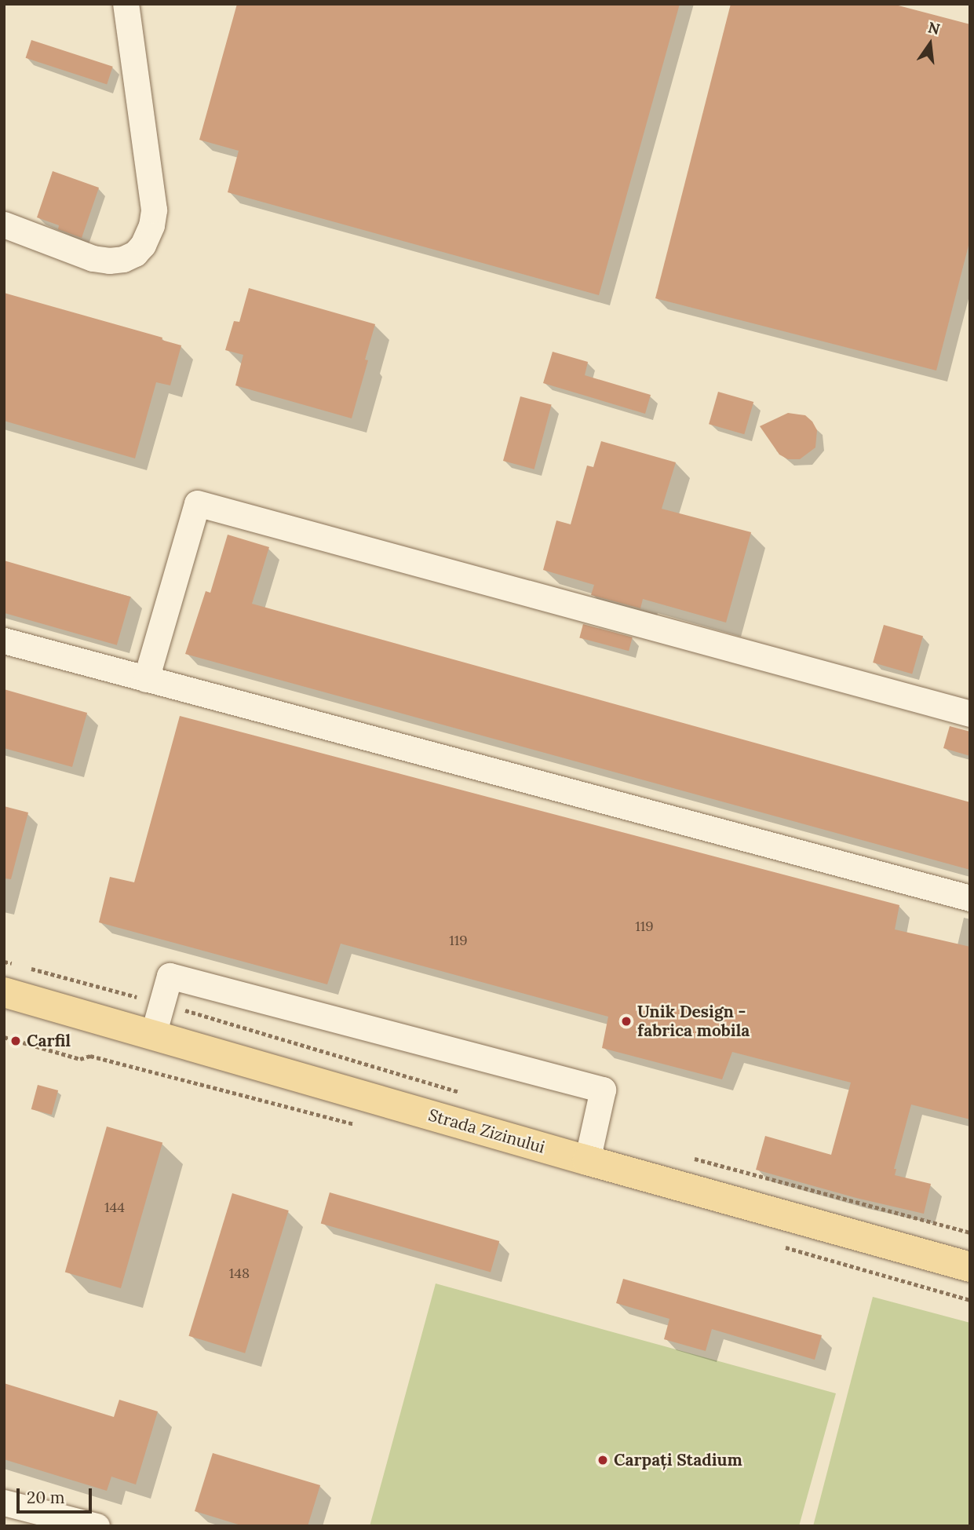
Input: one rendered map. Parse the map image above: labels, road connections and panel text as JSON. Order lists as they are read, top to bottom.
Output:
{
  "streets": {
    "main road": ["Strada Zizinului"]
  },
  "places": ["Unik Design - fabrica mobila", "Carfil", "Carpați Stadium"],
  "house_numbers": [
    "119",
    "119",
    "144",
    "148"
  ],
  "scale_bar": "20 m",
  "north": "top"
}
